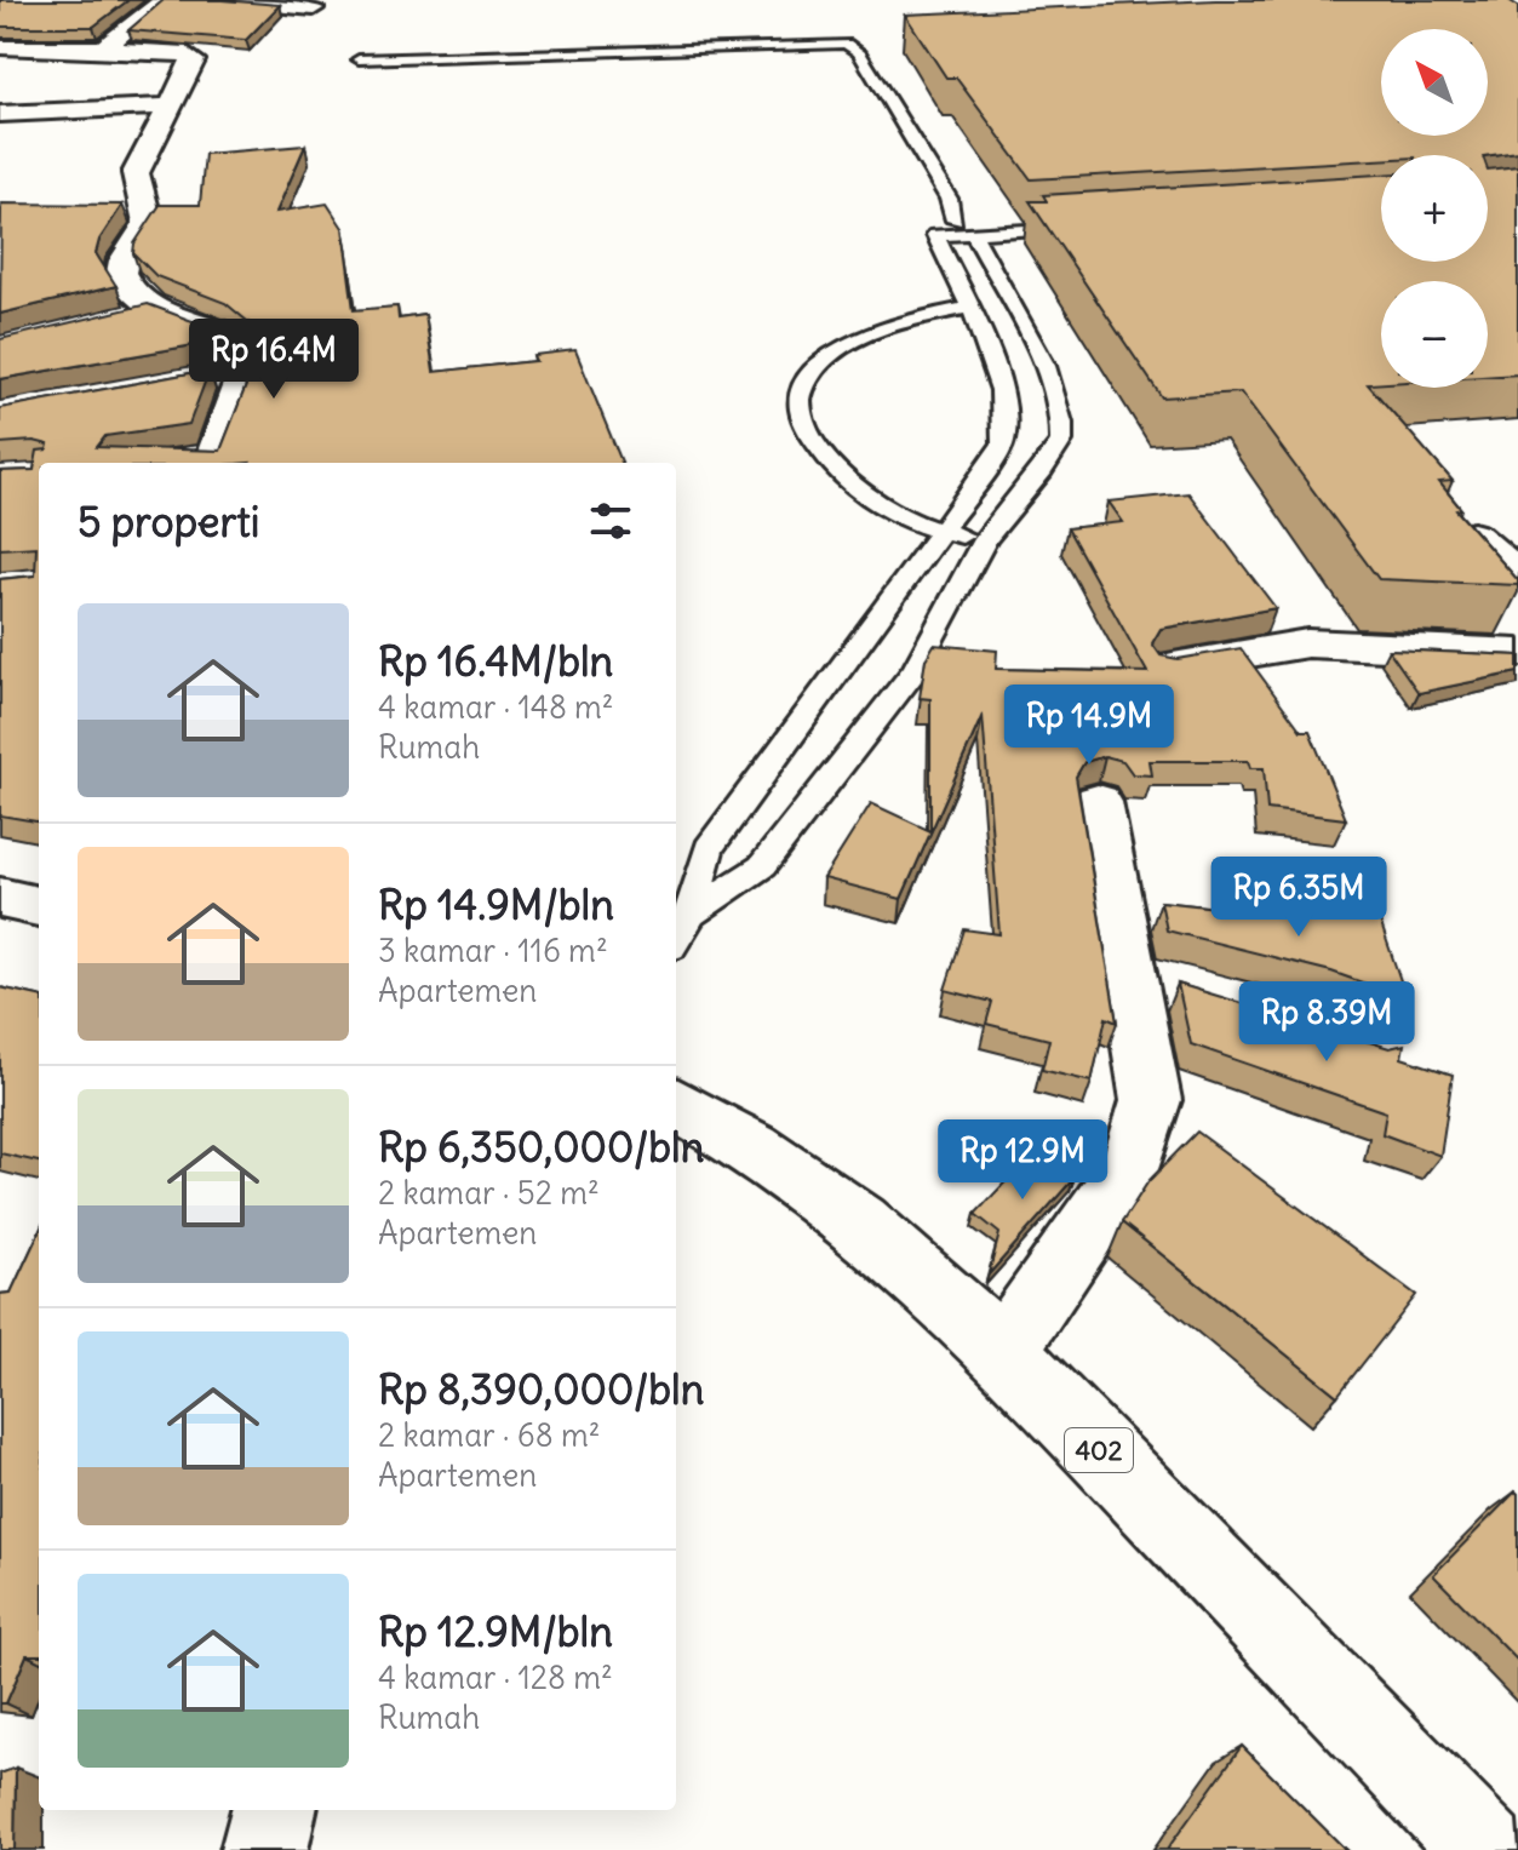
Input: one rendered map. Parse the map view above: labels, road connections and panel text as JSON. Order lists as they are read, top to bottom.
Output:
{
  "streets": {
    "street": ["402"]
  },
  "north": "top left",
  "page": {
    "map_buttons": ["+", "−"],
    "price": [
      "Rp 16.4M",
      "Rp 14.9M",
      "Rp 6.35M",
      "Rp 8.39M",
      "Rp 12.9M"
    ],
    "heading": "5 properti",
    "list": [
      {
        "name": "Rp 16.4M/bln",
        "note": "4 kamar · 148 m² · Rumah"
      },
      {
        "name": "Rp 14.9M/bln",
        "note": "3 kamar · 116 m² · Apartemen"
      },
      {
        "name": "Rp 6,350,000/bln",
        "note": "2 kamar · 52 m² · Apartemen"
      },
      {
        "name": "Rp 8,390,000/bln",
        "note": "2 kamar · 68 m² · Apartemen"
      },
      {
        "name": "Rp 12.9M/bln",
        "note": "4 kamar · 128 m² · Rumah"
      }
    ]
  }
}
